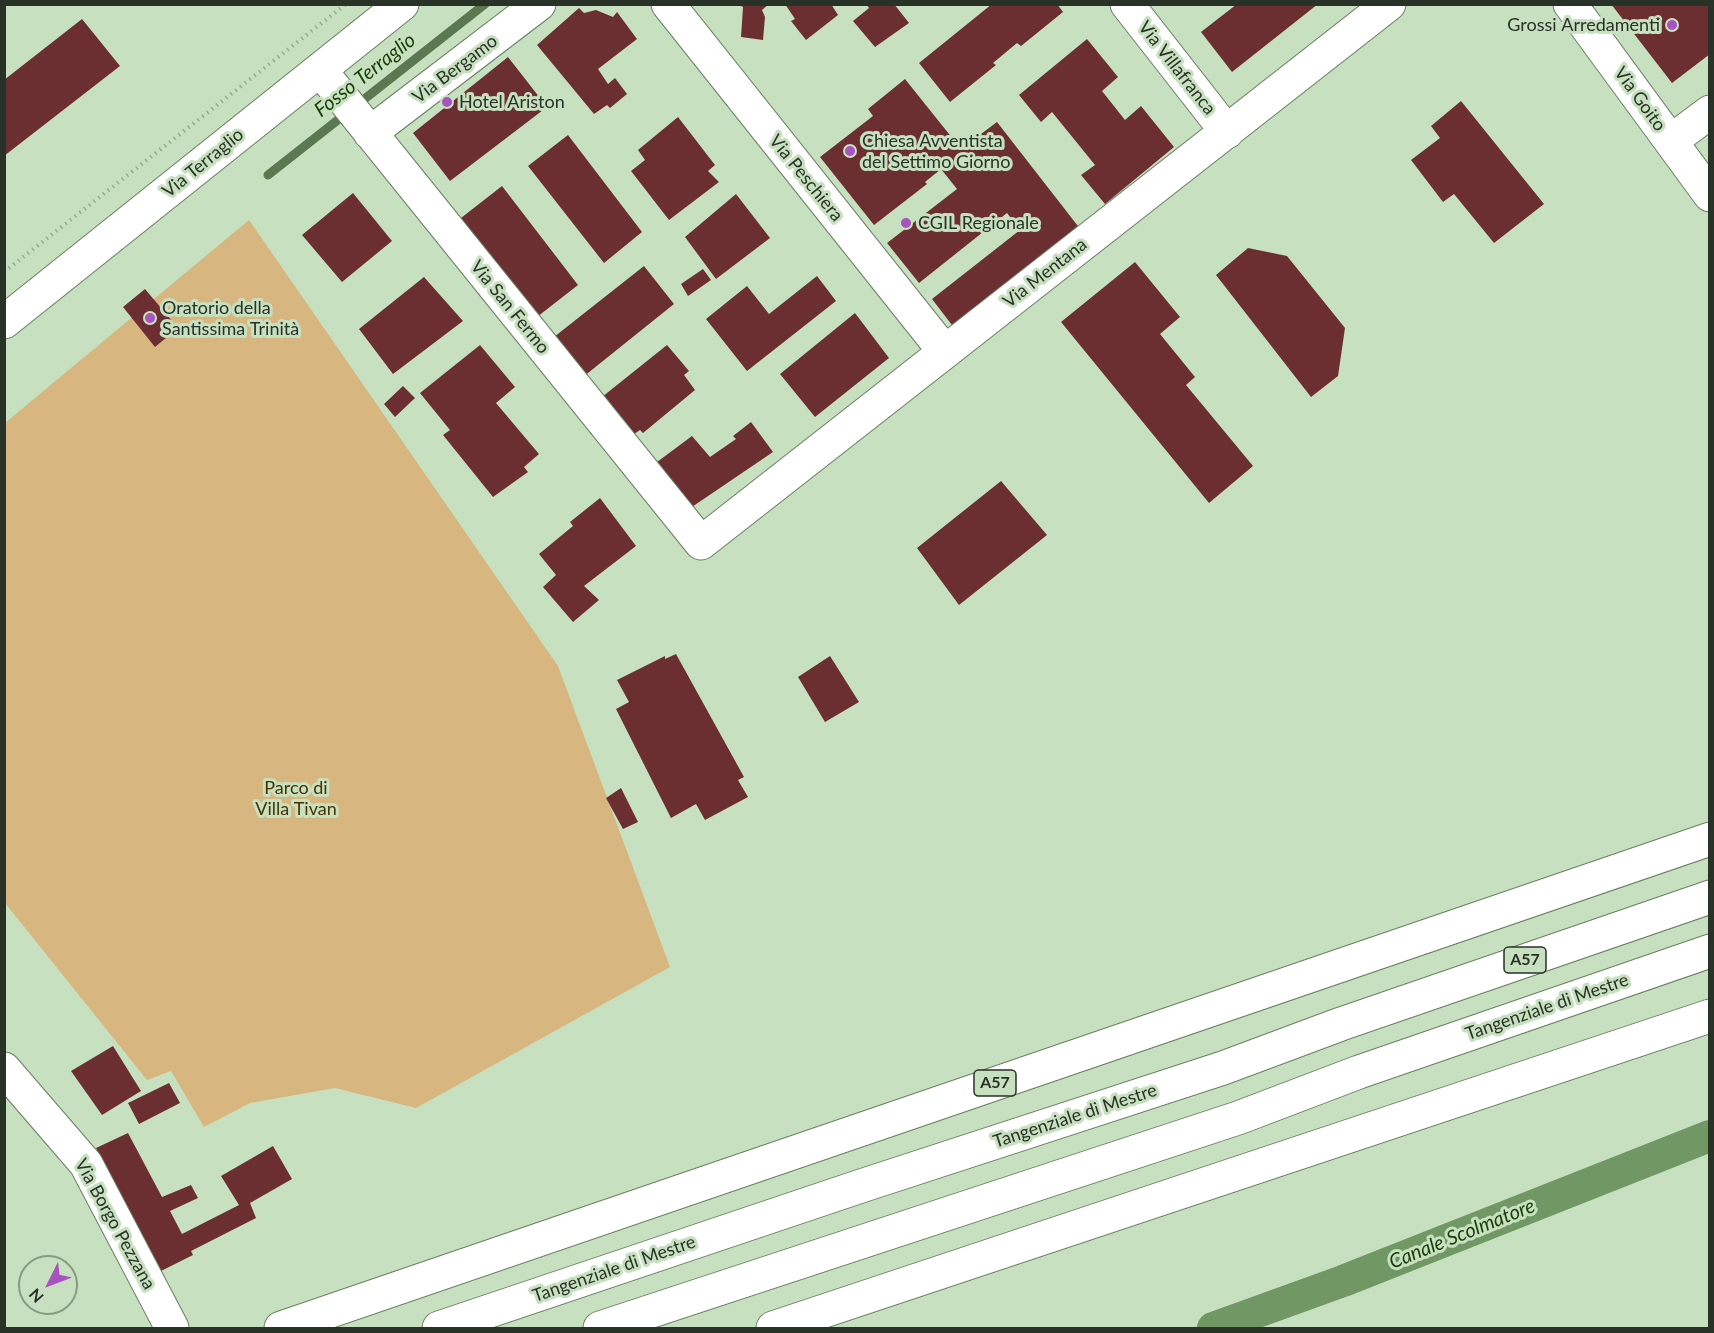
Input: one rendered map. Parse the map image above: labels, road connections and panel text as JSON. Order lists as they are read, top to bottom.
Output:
{
  "streets": {
    "main road": [
      "Via Villafranca",
      "Via Bergamo",
      "Via Goito",
      "Via Terraglio",
      "Via Peschiera",
      "Via Mentana",
      "Via San Fermo",
      "A57",
      "Tangenziale di Mestre",
      "Via Borgo Pezzana"
    ]
  },
  "crossings": [
    ["Via Villafranca", "Via Mentana"],
    ["Via Bergamo", "Via Terraglio"],
    ["Via Bergamo", "Via San Fermo"],
    ["Via Terraglio", "Via San Fermo"],
    ["Via Peschiera", "Via Mentana"],
    ["Via Mentana", "Via San Fermo"]
  ],
  "water": ["Fosso Terraglio", "Canale Scolmatore"],
  "parks": ["Parco di Villa Tivan"],
  "places": [
    "Grossi Arredamenti",
    "Hotel Ariston",
    "Chiesa Avventista del Settimo Giorno",
    "CGIL Regionale",
    "Oratorio della Santissima Trinità"
  ],
  "north": "bottom left"
}
